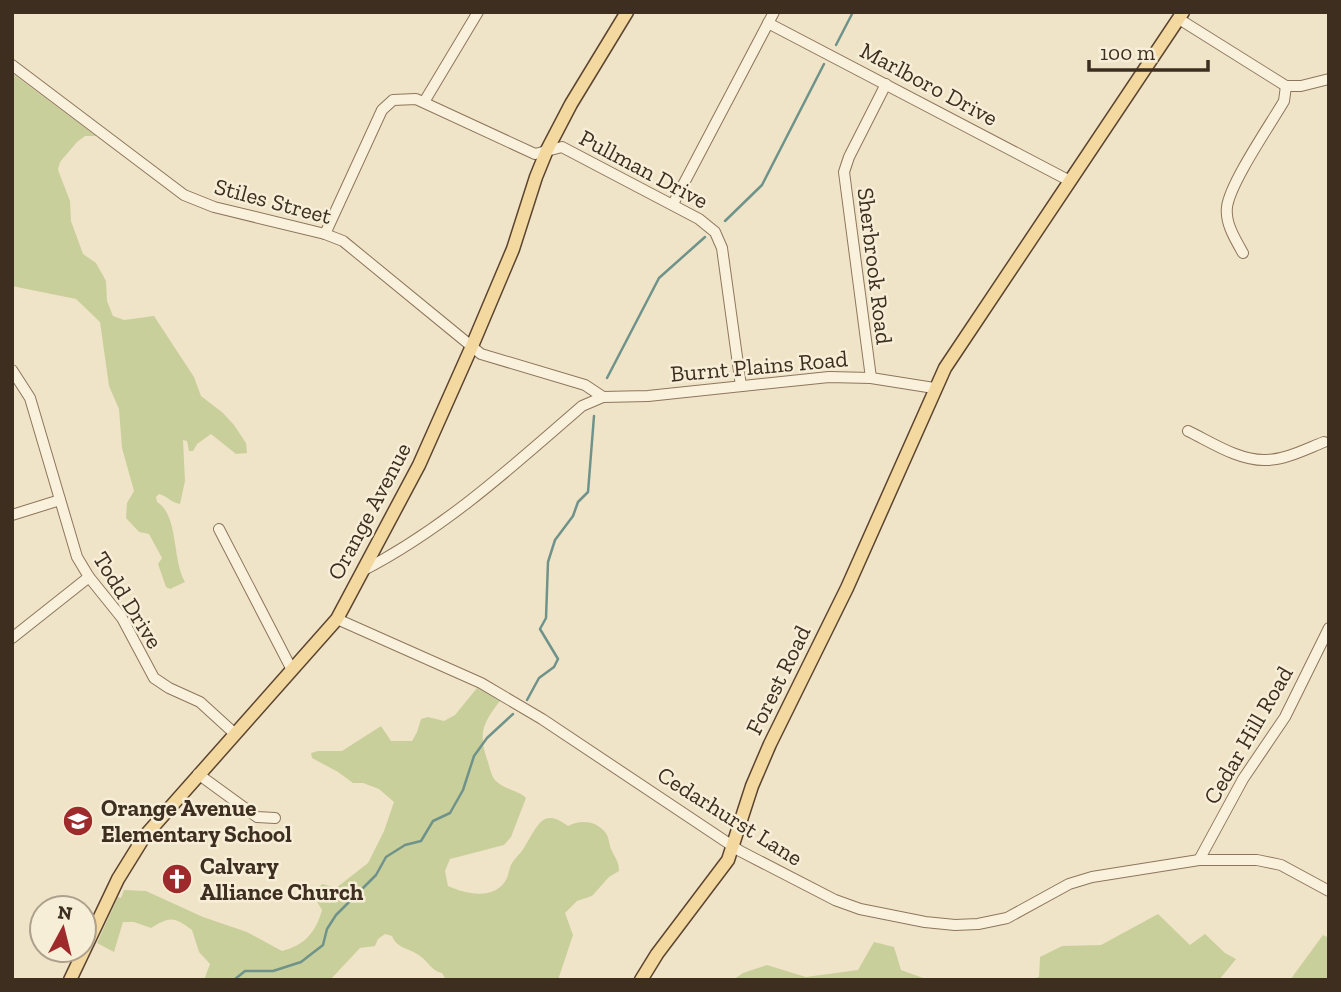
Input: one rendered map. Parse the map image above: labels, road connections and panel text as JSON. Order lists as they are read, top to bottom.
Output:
{
  "streets": {
    "main road": ["Orange Avenue", "Forest Road"],
    "street": [
      "Marlboro Drive",
      "Pullman Drive",
      "Stiles Street",
      "Sherbrook Road",
      "Burnt Plains Road",
      "Todd Drive",
      "Cedar Hill Road",
      "Cedarhurst Lane"
    ]
  },
  "crossings": [
    ["Marlboro Drive", "Sherbrook Road"],
    ["Pullman Drive", "Stiles Street"],
    ["Pullman Drive", "Burnt Plains Road"],
    ["Pullman Drive", "Orange Avenue"],
    ["Stiles Street", "Burnt Plains Road"],
    ["Stiles Street", "Orange Avenue"],
    ["Sherbrook Road", "Burnt Plains Road"],
    ["Burnt Plains Road", "Orange Avenue"],
    ["Burnt Plains Road", "Forest Road"],
    ["Orange Avenue", "Todd Drive"],
    ["Orange Avenue", "Cedarhurst Lane"],
    ["Forest Road", "Cedarhurst Lane"],
    ["Cedar Hill Road", "Cedarhurst Lane"]
  ],
  "places": {
    "school or university": ["Orange Avenue Elementary School"],
    "church": ["Calvary Alliance Church"]
  },
  "scale_bar": "100 m",
  "north": "top"
}
